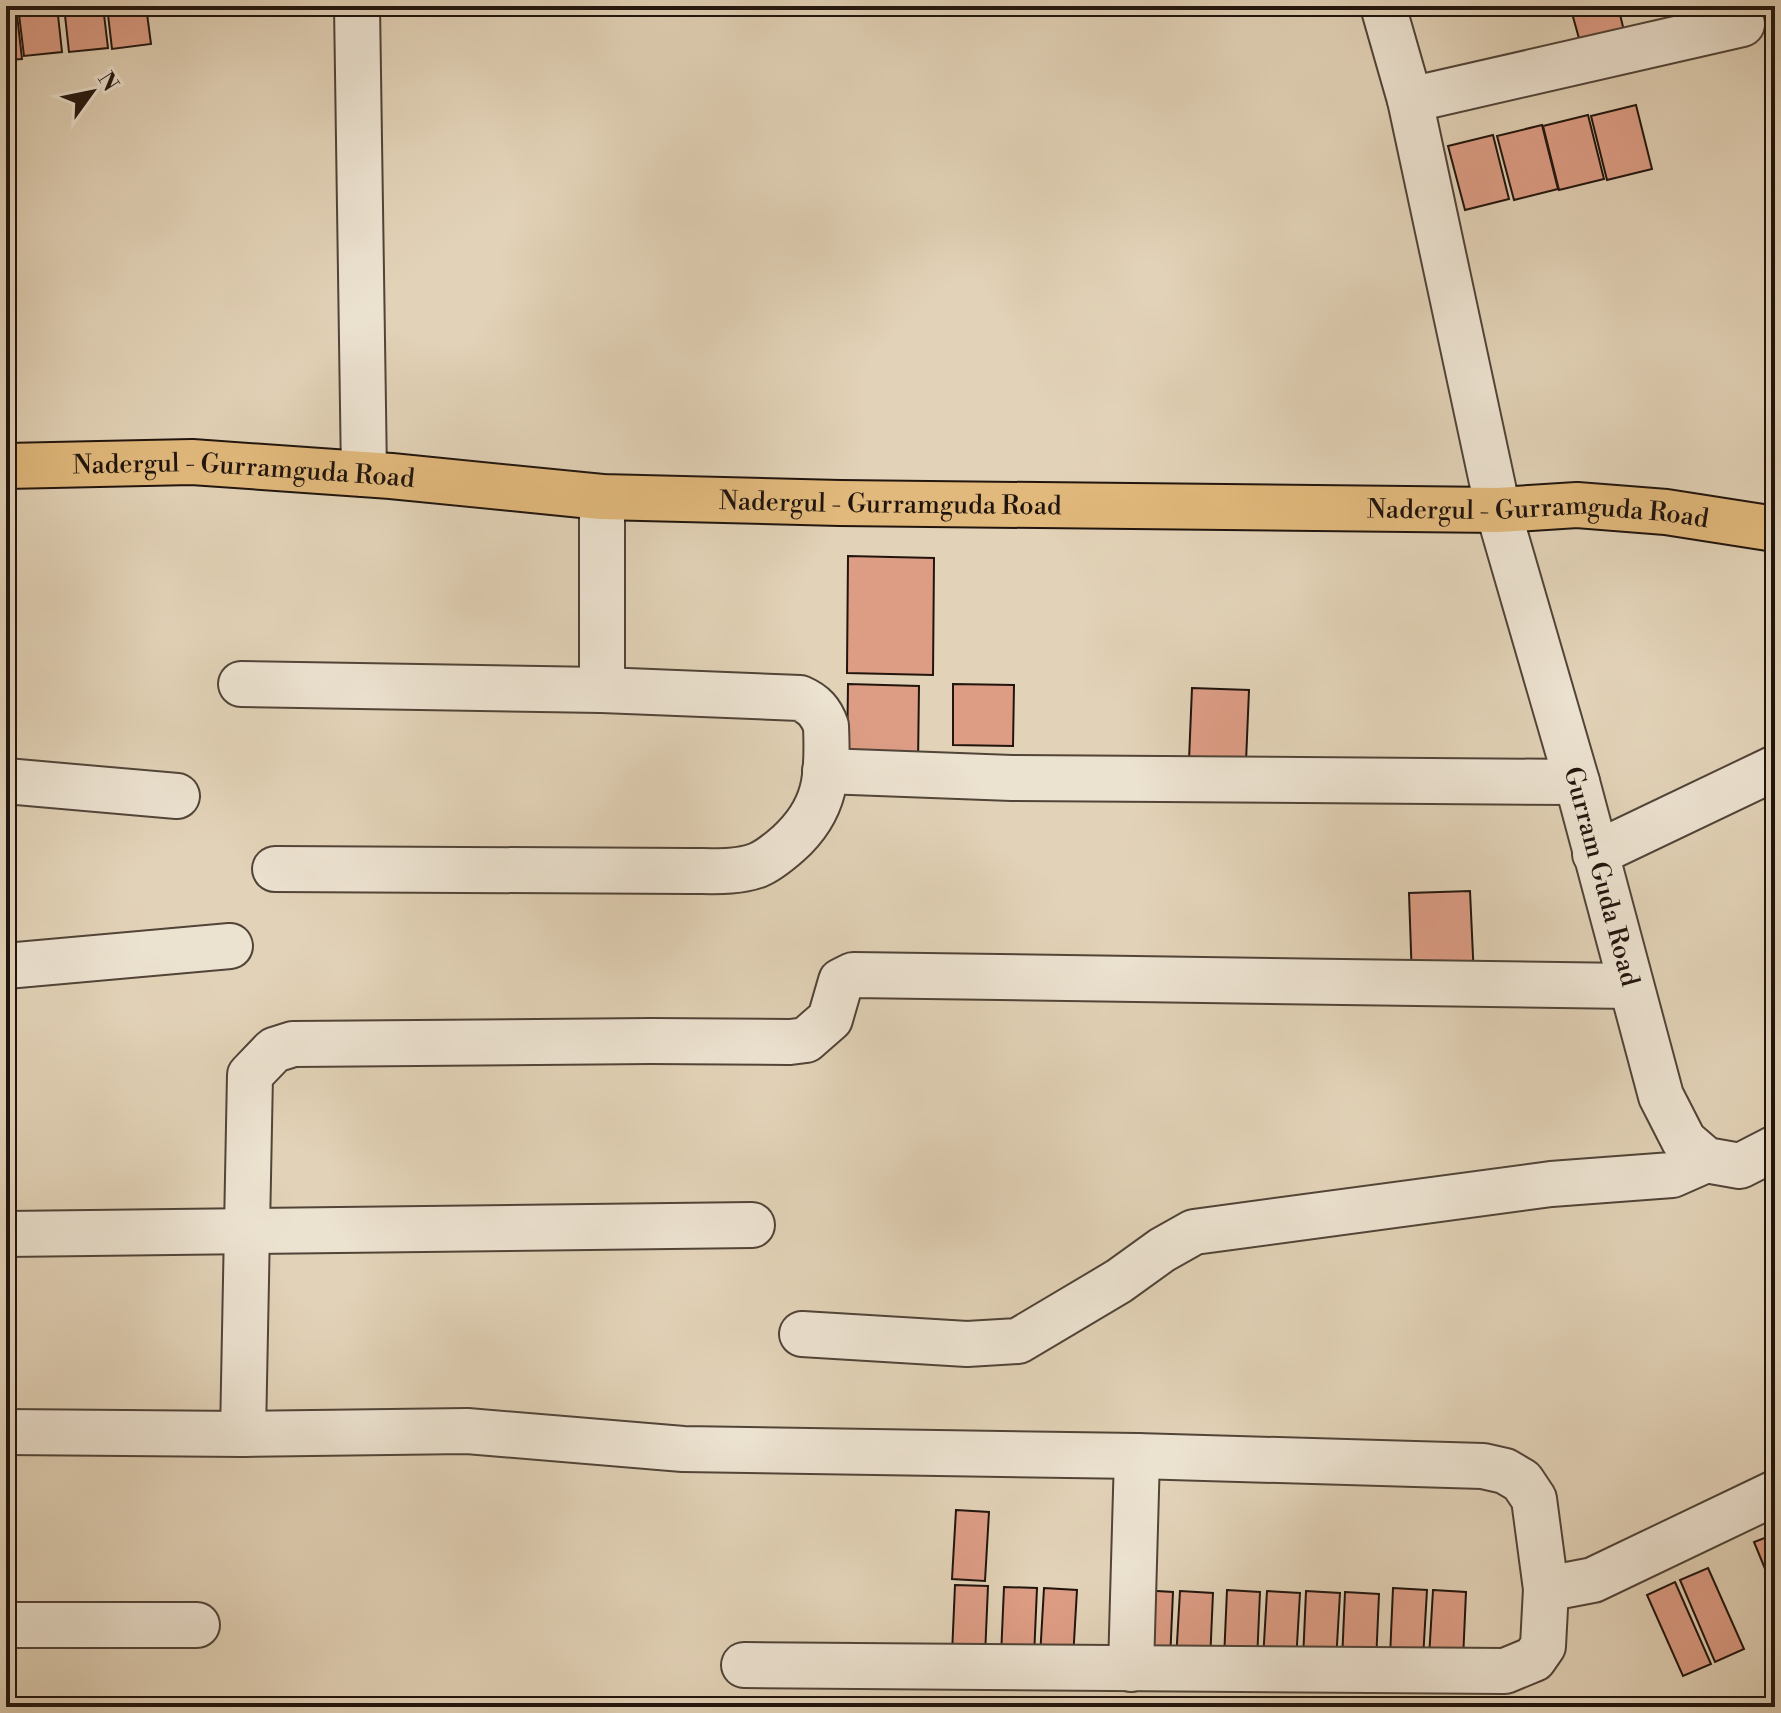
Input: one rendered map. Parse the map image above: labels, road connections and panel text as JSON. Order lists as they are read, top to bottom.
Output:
{
  "streets": {
    "main road": ["Nadergul - Gurramguda Road"],
    "street": ["Gurram Guda Road"]
  },
  "crossings": [
    ["Nadergul - Gurramguda Road", "Gurram Guda Road"]
  ],
  "north": "top right"
}
